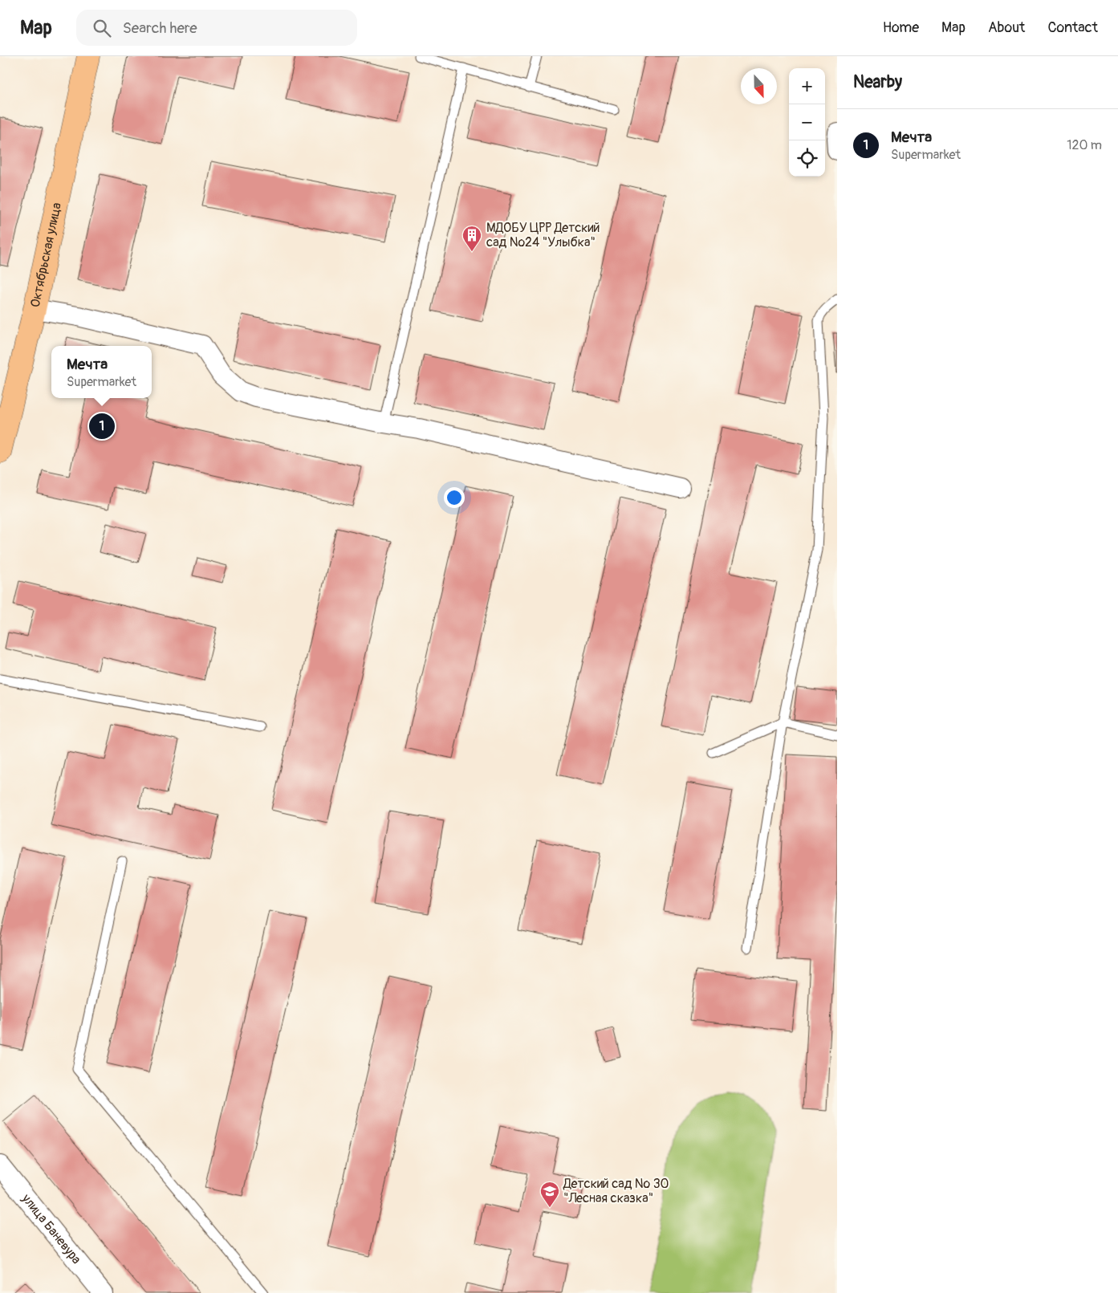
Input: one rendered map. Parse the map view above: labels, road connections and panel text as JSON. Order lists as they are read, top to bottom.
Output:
{
  "streets": {
    "main road": ["Октябрьская улица"],
    "street": ["улица Баневура"]
  },
  "places": {
    "building": ["МДОБУ ЦРР Детский сад №24 \"Улыбка\""],
    "school or university": ["Детский сад № 30 \"Лесная сказка\""]
  },
  "north": "bottom",
  "page": {
    "header": "Map",
    "search": "Search here",
    "nav": [
      "Home",
      "Map",
      "About",
      "Contact"
    ],
    "heading": "Nearby",
    "map_buttons": ["+", "−"],
    "list": [
      {
        "mark": "1",
        "name": "Мечта",
        "note": "Supermarket",
        "value": "120 m"
      }
    ],
    "popup": ["Мечта", "Supermarket"],
    "pins": "1"
  }
}
